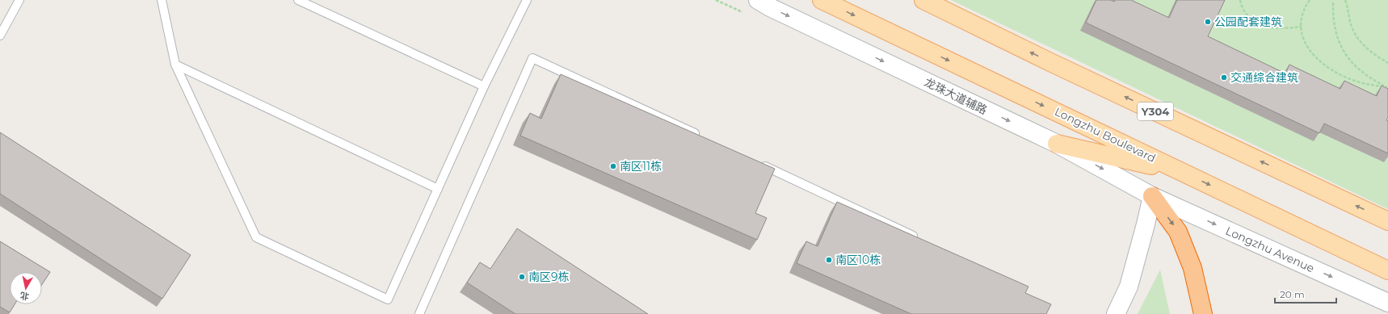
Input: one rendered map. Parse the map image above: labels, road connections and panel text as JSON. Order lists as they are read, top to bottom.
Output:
{
  "streets": {
    "main road": [
      "龙珠大道辅路",
      "Y304",
      "Longzhu Boulevard",
      "Longzhu Avenue"
    ]
  },
  "crossings": [
    ["龙珠大道辅路", "Longzhu Avenue"]
  ],
  "places": [
    "公园配套建筑",
    "交通综合建筑",
    "南区11栋",
    "南区10栋",
    "南区9栋"
  ],
  "scale_bar": "20 m",
  "north": "bottom"
}
